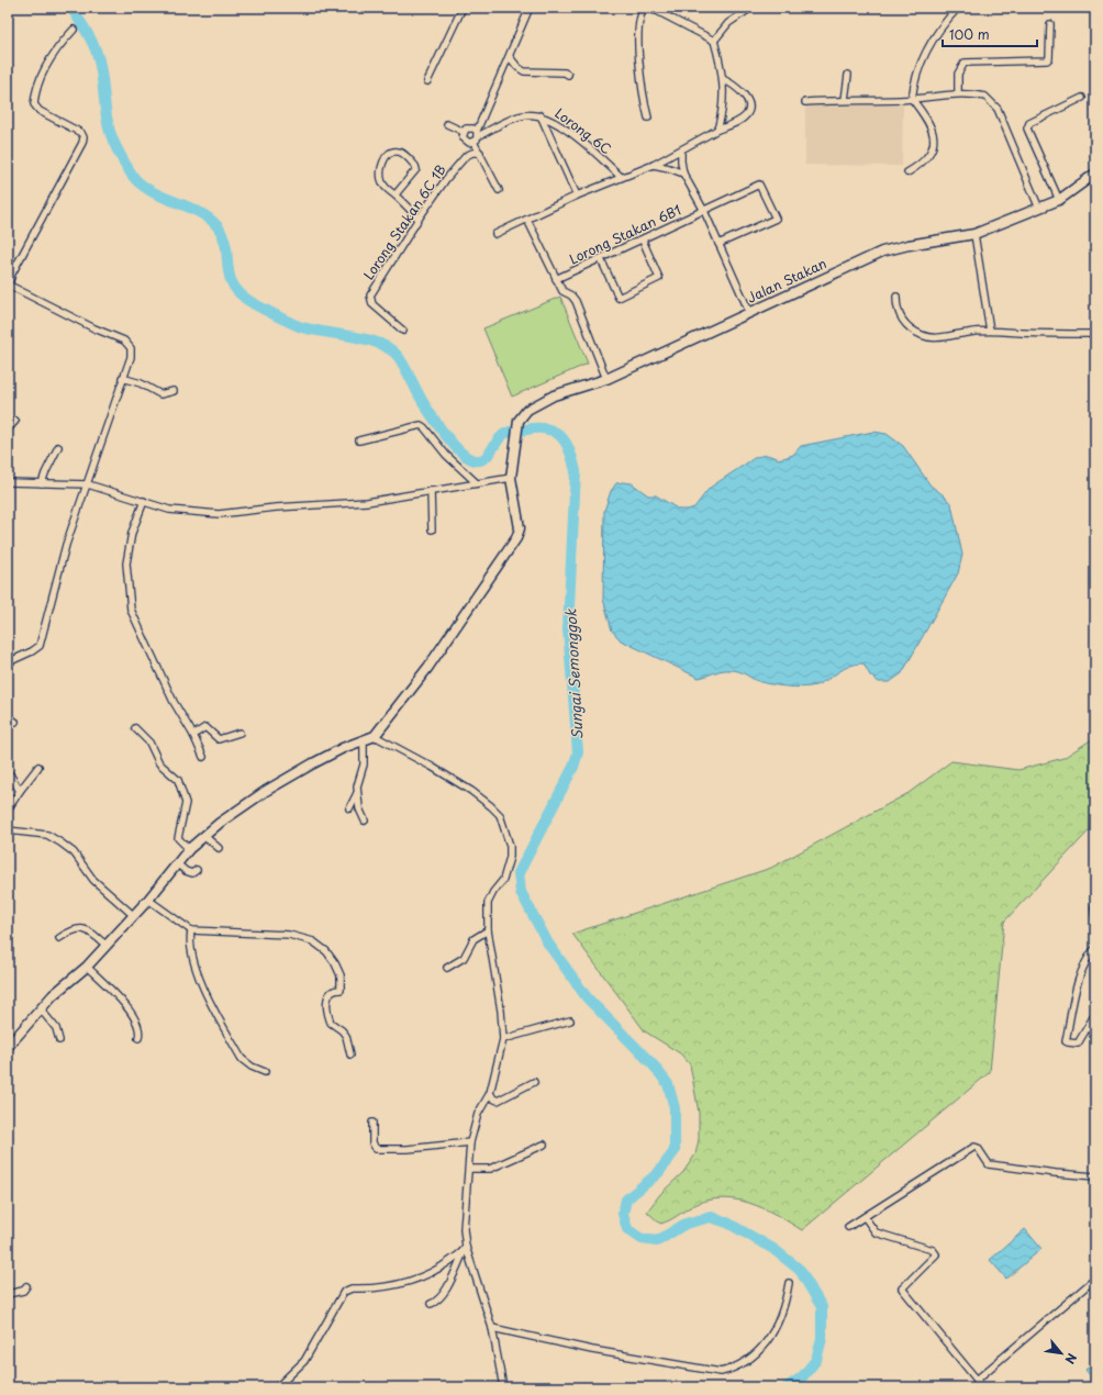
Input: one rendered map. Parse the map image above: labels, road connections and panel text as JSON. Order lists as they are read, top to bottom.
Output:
{
  "streets": {
    "main road": ["Jalan Stakan"],
    "street": ["Lorong 6C", "Lorong Stakan 6C 1B", "Lorong Stakan 6B1"]
  },
  "water": ["Sungai Semonggok"],
  "scale_bar": "100 m",
  "north": "bottom right"
}
